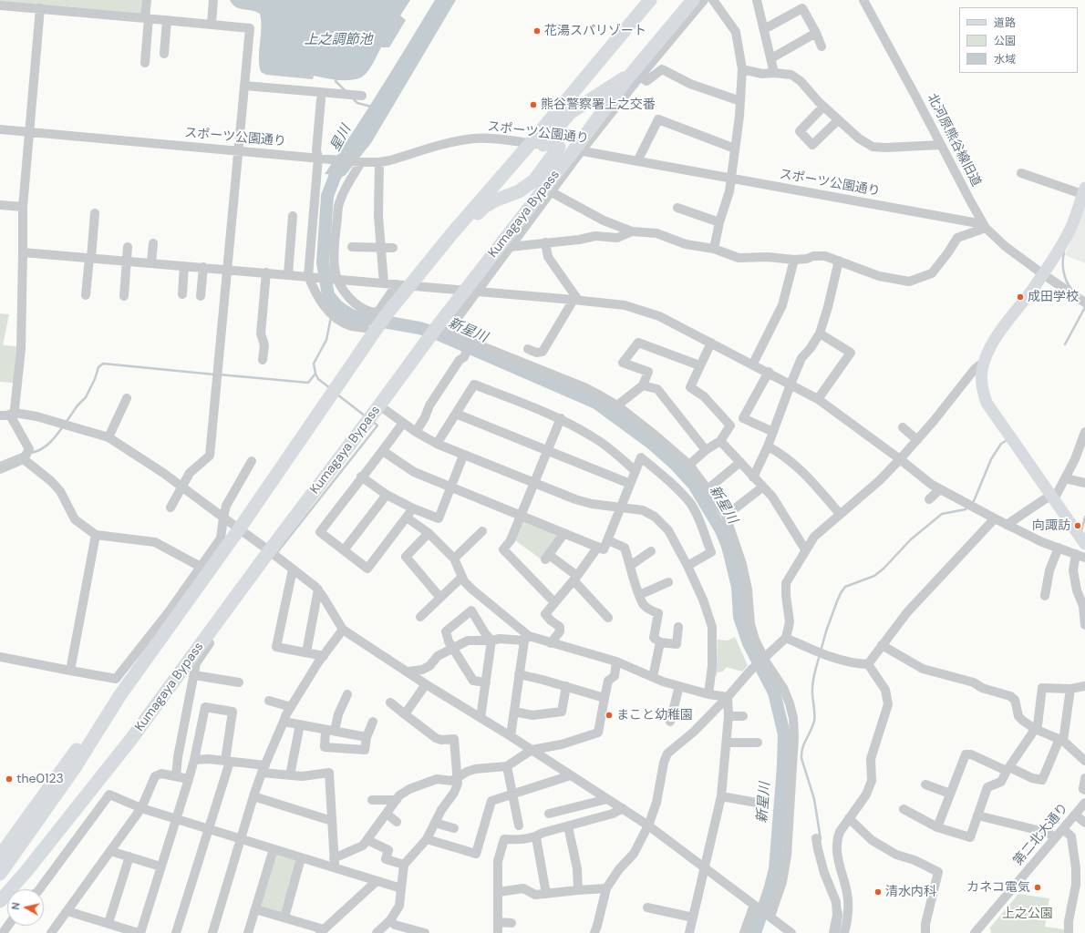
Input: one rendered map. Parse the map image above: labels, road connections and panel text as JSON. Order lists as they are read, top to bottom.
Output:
{
  "streets": {
    "highway": ["Kumagaya Bypass"],
    "street": ["スポーツ公園通り", "北河原熊谷線旧道", "第二北大通り"]
  },
  "crossings": [
    ["スポーツ公園通り", "北河原熊谷線旧道"],
    ["スポーツ公園通り", "Kumagaya Bypass"]
  ],
  "water": ["上之調節池", "星川", "新星川"],
  "parks": ["上之公園"],
  "places": [
    "花湯スパリゾート",
    "熊谷警察署上之交番",
    "成田学校",
    "向諏訪",
    "まこと幼稚園",
    "the0123",
    "カネコ電気",
    "清水内科"
  ],
  "legend": ["道路", "公園", "水域"],
  "north": "left"
}
